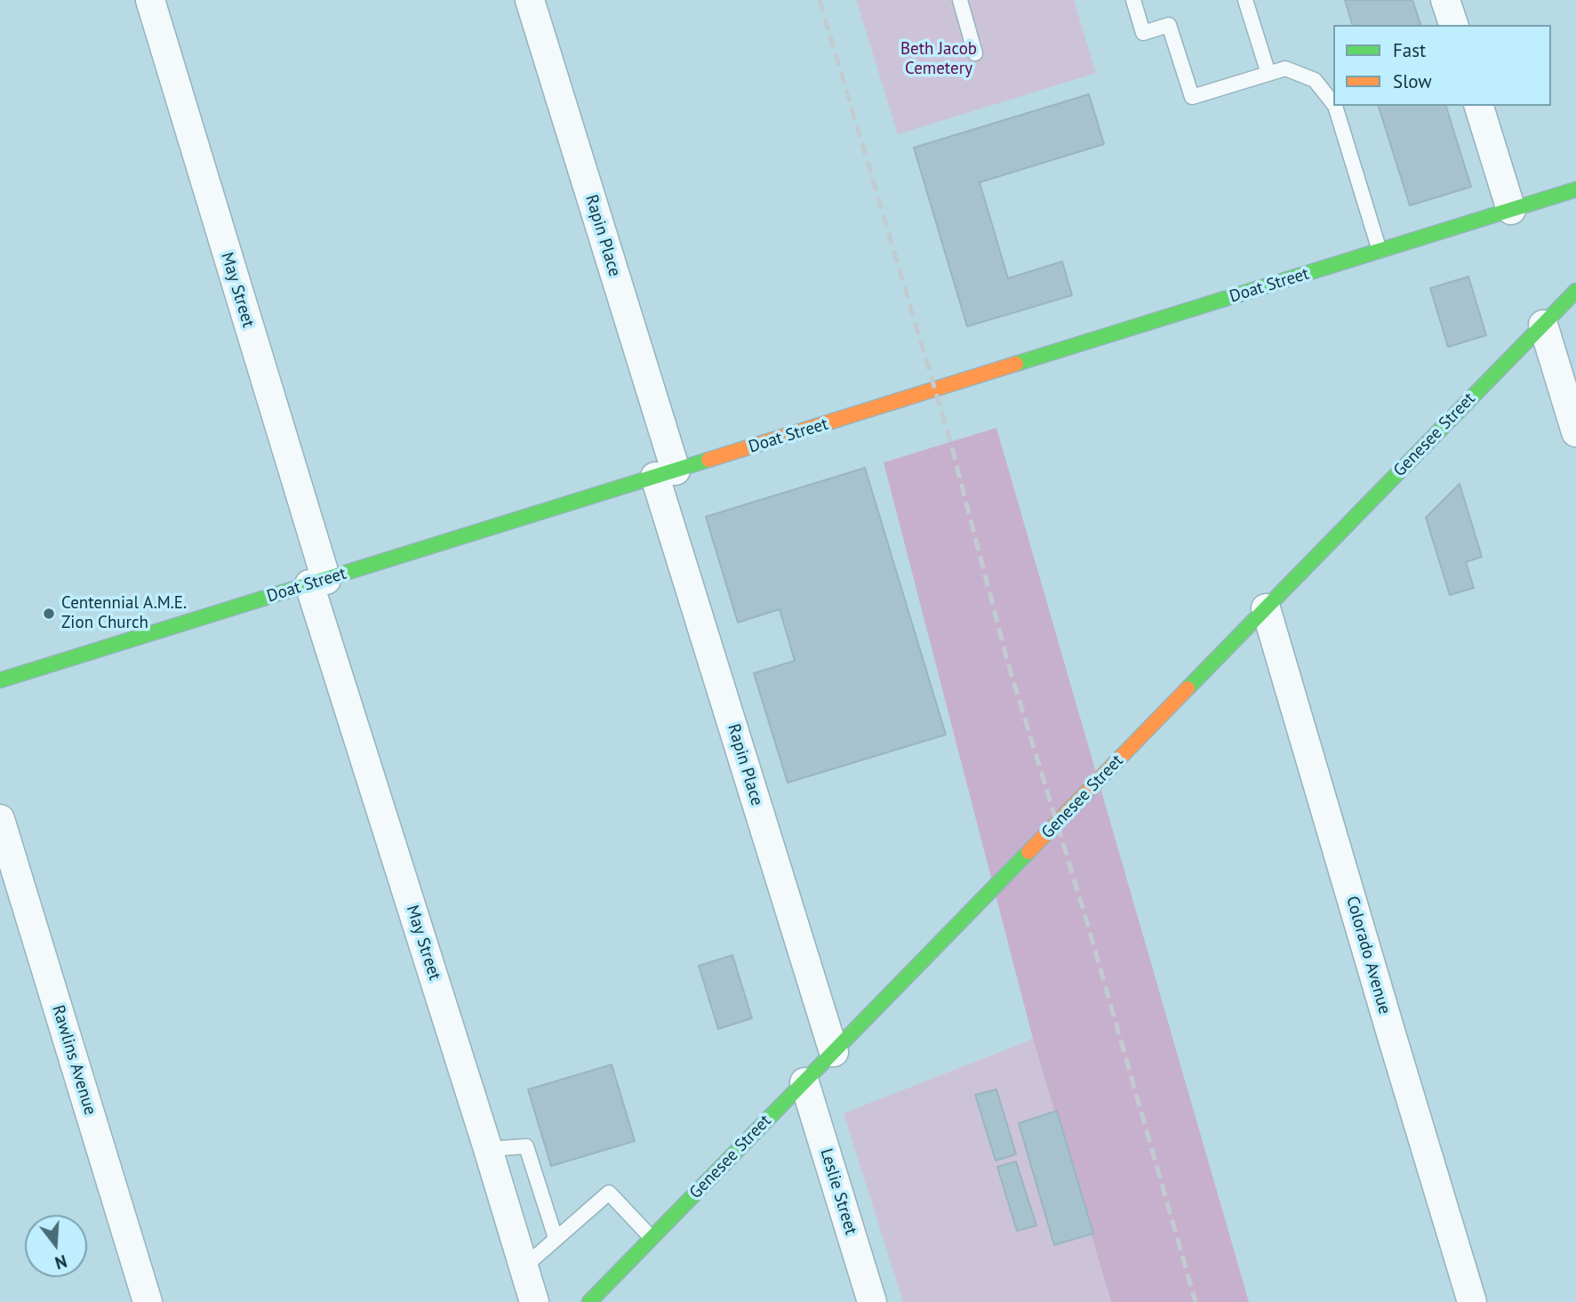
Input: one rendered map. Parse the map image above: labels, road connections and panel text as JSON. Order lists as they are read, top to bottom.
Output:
{
  "streets": {
    "street": [
      "Rapin Place",
      "Doat Street",
      "May Street",
      "Genesee Street",
      "Colorado Avenue",
      "Rawlins Avenue",
      "Leslie Street"
    ]
  },
  "crossings": [
    ["Rapin Place", "Doat Street"],
    ["Rapin Place", "Genesee Street"],
    ["Doat Street", "May Street"],
    ["Genesee Street", "Colorado Avenue"],
    ["Genesee Street", "Leslie Street"]
  ],
  "parks": ["Beth Jacob Cemetery"],
  "places": ["Centennial A.M.E. Zion Church"],
  "legend": ["Fast", "Slow"],
  "north": "bottom"
}
